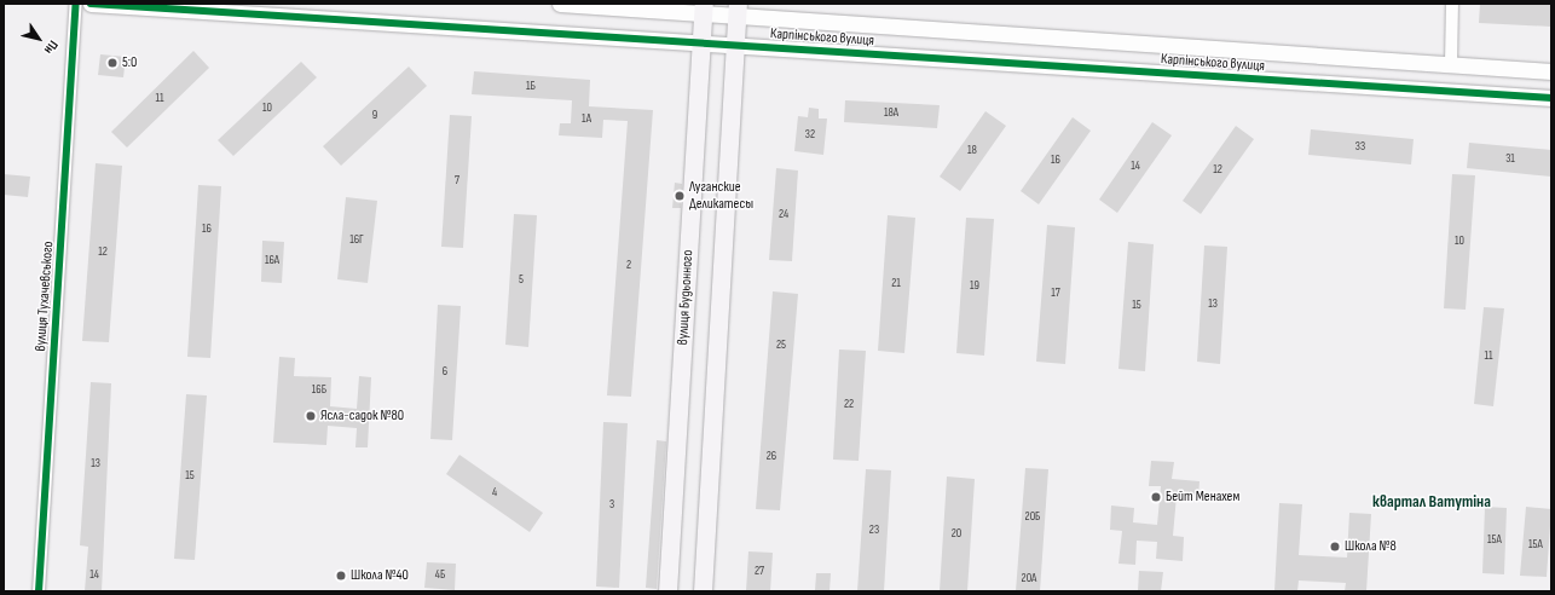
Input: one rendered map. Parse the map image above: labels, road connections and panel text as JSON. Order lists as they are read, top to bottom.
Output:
{
  "streets": {
    "main road": ["вулиця Будьонного"],
    "street": ["Карпінського вулиця", "вулиця Тухачевського"]
  },
  "crossings": [
    ["Карпінського вулиця", "вулиця Будьонного"]
  ],
  "districts": ["квартал Ватутіна"],
  "places": [
    "5:0",
    "Луганские Деликатесы",
    "Ясла-садок №80",
    "Бейт Менахем",
    "Школа №8",
    "Школа №40"
  ],
  "house_numbers": [
    "1Б",
    "11",
    "10",
    "18А",
    "9",
    "1А",
    "32",
    "33",
    "18",
    "31",
    "16",
    "14",
    "12",
    "7",
    "24",
    "16",
    "16Г",
    "10",
    "12",
    "16А",
    "2",
    "5",
    "21",
    "19",
    "17",
    "13",
    "15",
    "25",
    "11",
    "6",
    "16Б",
    "22",
    "26",
    "13",
    "15",
    "4",
    "3",
    "20Б",
    "23",
    "20",
    "15А",
    "15А",
    "27",
    "14",
    "4Б",
    "20А"
  ],
  "north": "bottom right"
}
